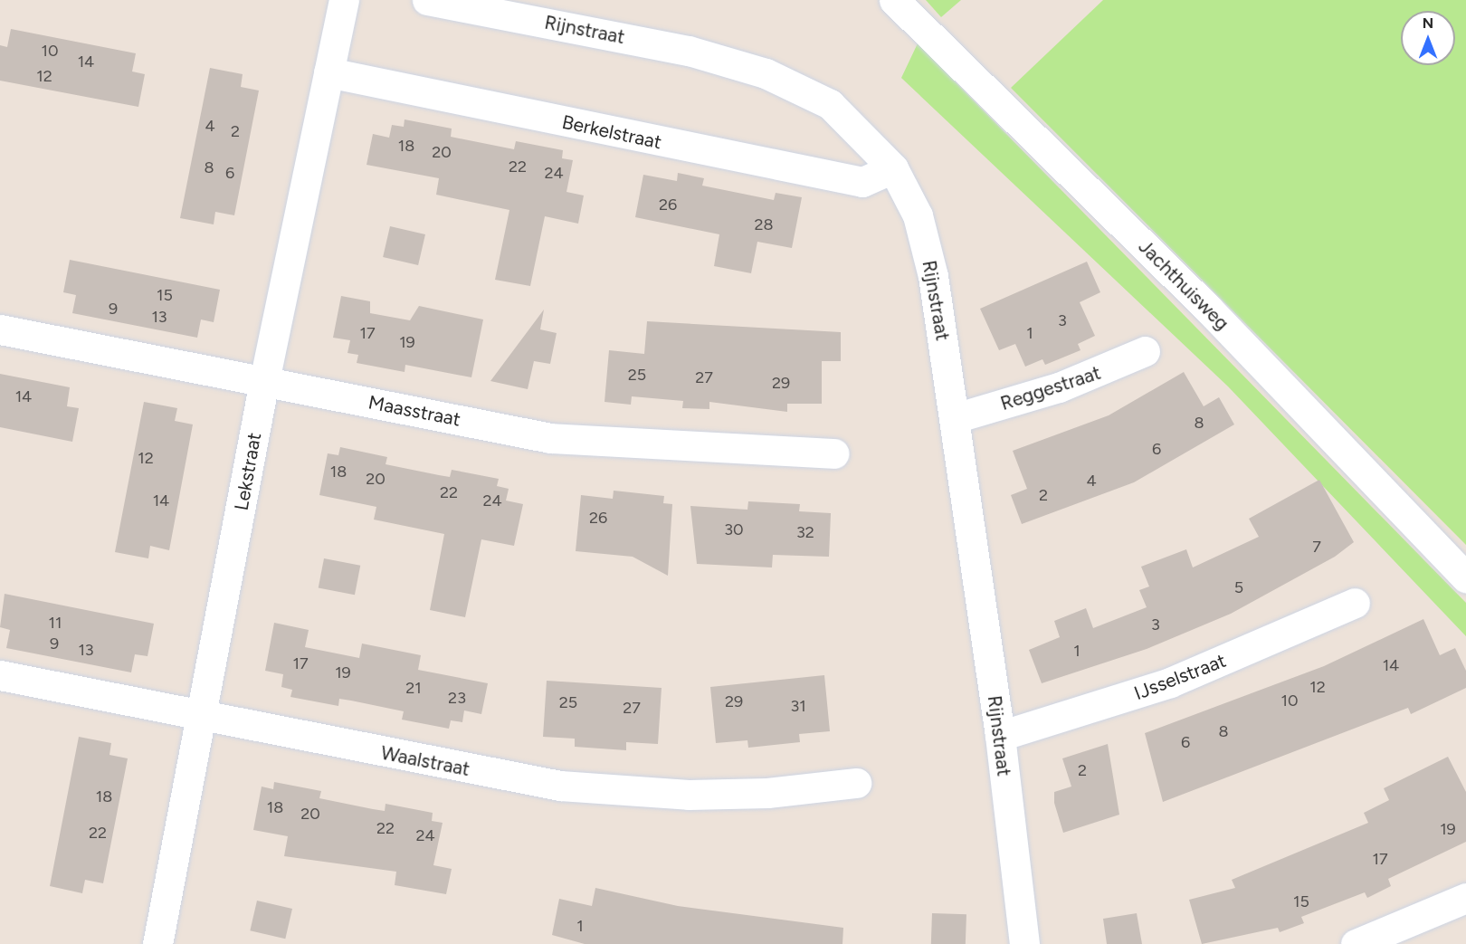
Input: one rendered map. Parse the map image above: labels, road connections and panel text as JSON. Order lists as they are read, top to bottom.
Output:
{
  "streets": {
    "street": [
      "Rijnstraat",
      "Berkelstraat",
      "Jachthuisweg",
      "Reggestraat",
      "Maasstraat",
      "Lekstraat",
      "IJsselstraat",
      "Waalstraat"
    ]
  },
  "crossings": [
    ["Rijnstraat", "Berkelstraat"],
    ["Rijnstraat", "Reggestraat"],
    ["Rijnstraat", "IJsselstraat"],
    ["Berkelstraat", "Lekstraat"],
    ["Maasstraat", "Lekstraat"],
    ["Lekstraat", "Waalstraat"]
  ],
  "house_numbers": [
    "10",
    "14",
    "12",
    "4",
    "2",
    "18",
    "20",
    "22",
    "8",
    "6",
    "24",
    "26",
    "28",
    "15",
    "9",
    "13",
    "3",
    "17",
    "1",
    "19",
    "25",
    "27",
    "29",
    "14",
    "8",
    "6",
    "12",
    "18",
    "20",
    "4",
    "22",
    "2",
    "14",
    "24",
    "26",
    "30",
    "32",
    "7",
    "5",
    "11",
    "3",
    "9",
    "13",
    "1",
    "17",
    "14",
    "19",
    "12",
    "21",
    "23",
    "10",
    "29",
    "25",
    "31",
    "27",
    "8",
    "6",
    "2",
    "18",
    "18",
    "20",
    "22",
    "19",
    "22",
    "24",
    "17",
    "15",
    "1"
  ],
  "north": "top"
}
